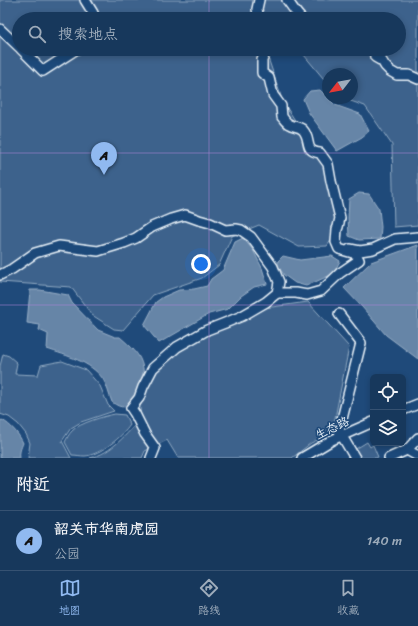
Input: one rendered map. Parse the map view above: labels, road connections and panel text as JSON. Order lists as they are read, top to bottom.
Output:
{
  "streets": {
    "street": ["生态路"]
  },
  "north": "bottom left",
  "page": {
    "search": "搜索地点",
    "pins": "A",
    "heading": "附近",
    "list": [
      {
        "mark": "A",
        "name": "韶关市华南虎园",
        "note": "公园",
        "value": "140 m"
      }
    ],
    "nav": ["地图", "路线", "收藏"]
  }
}
